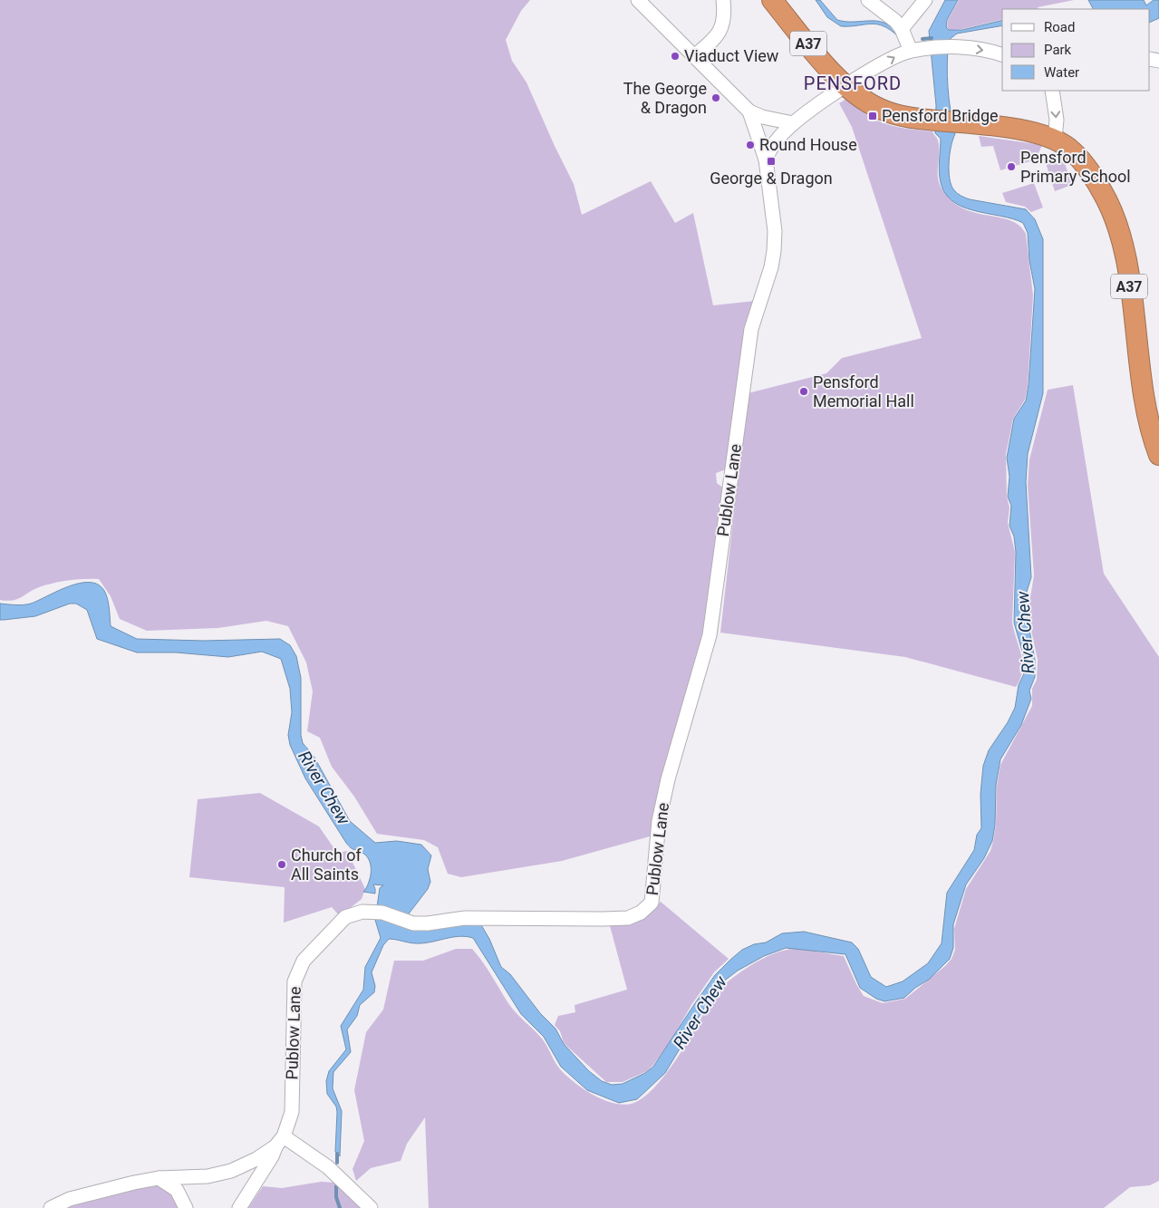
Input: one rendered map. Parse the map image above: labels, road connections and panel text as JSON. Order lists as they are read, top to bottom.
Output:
{
  "streets": {
    "highway": ["A37"],
    "street": ["Publow Lane"]
  },
  "districts": ["PENSFORD"],
  "water": ["River Chew"],
  "places": {
    "other": [
      "Viaduct View",
      "The George & Dragon",
      "Round House",
      "Pensford Primary School",
      "Pensford Memorial Hall",
      "Church of All Saints"
    ],
    "transit": ["Pensford Bridge", "George & Dragon"]
  },
  "legend": ["Road", "Park", "Water"]
}
